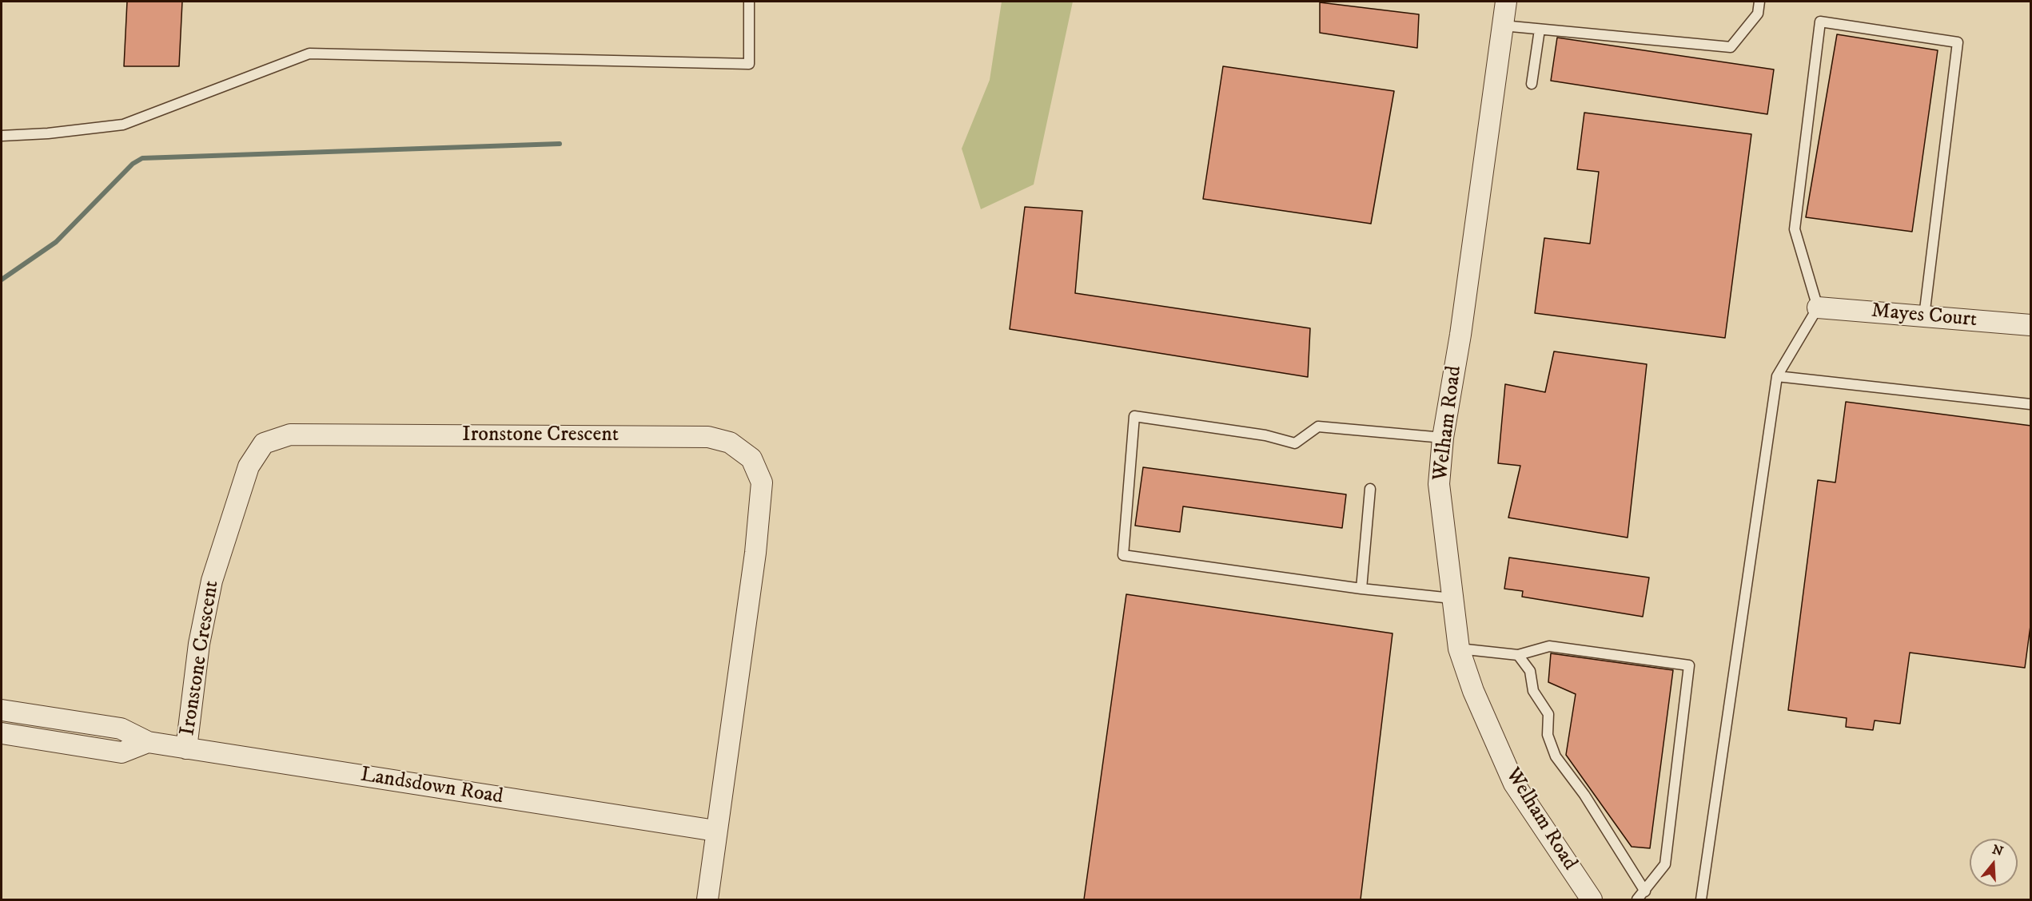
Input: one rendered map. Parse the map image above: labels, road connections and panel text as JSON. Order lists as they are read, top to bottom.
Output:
{
  "streets": {
    "street": [
      "Mayes Court",
      "Welham Road",
      "Ironstone Crescent",
      "Landsdown Road"
    ]
  },
  "crossings": [
    ["Ironstone Crescent", "Landsdown Road"]
  ],
  "north": "top"
}
